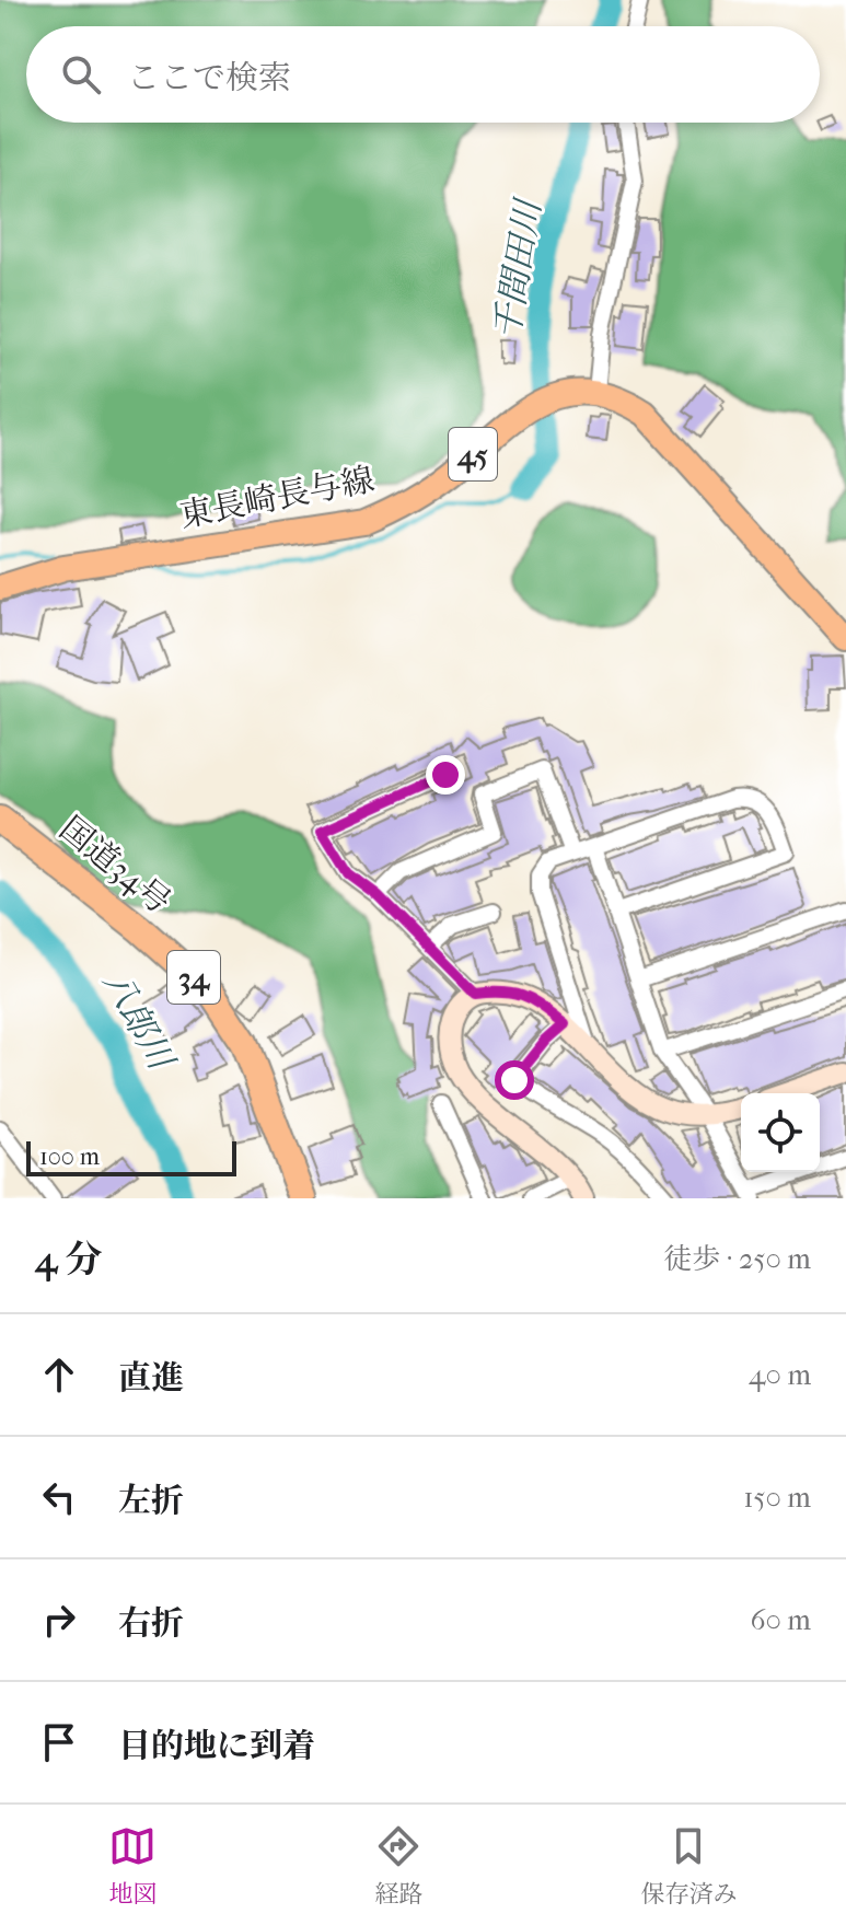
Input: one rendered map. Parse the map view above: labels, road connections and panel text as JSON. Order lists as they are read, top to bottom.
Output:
{
  "streets": {
    "highway": ["国道34号", "34"],
    "main road": ["45", "東長崎長与線"]
  },
  "water": ["千間田川", "八郎川"],
  "scale_bar": "100 m",
  "page": {
    "search": "ここで検索",
    "scale": "100 m",
    "heading": ["4 分", "徒歩 · 250 m"],
    "list": [
      ["直進", "40 m"],
      ["左折", "150 m"],
      ["右折", "60 m"],
      "目的地に到着"
    ],
    "nav": ["地図", "経路", "保存済み"]
  }
}
